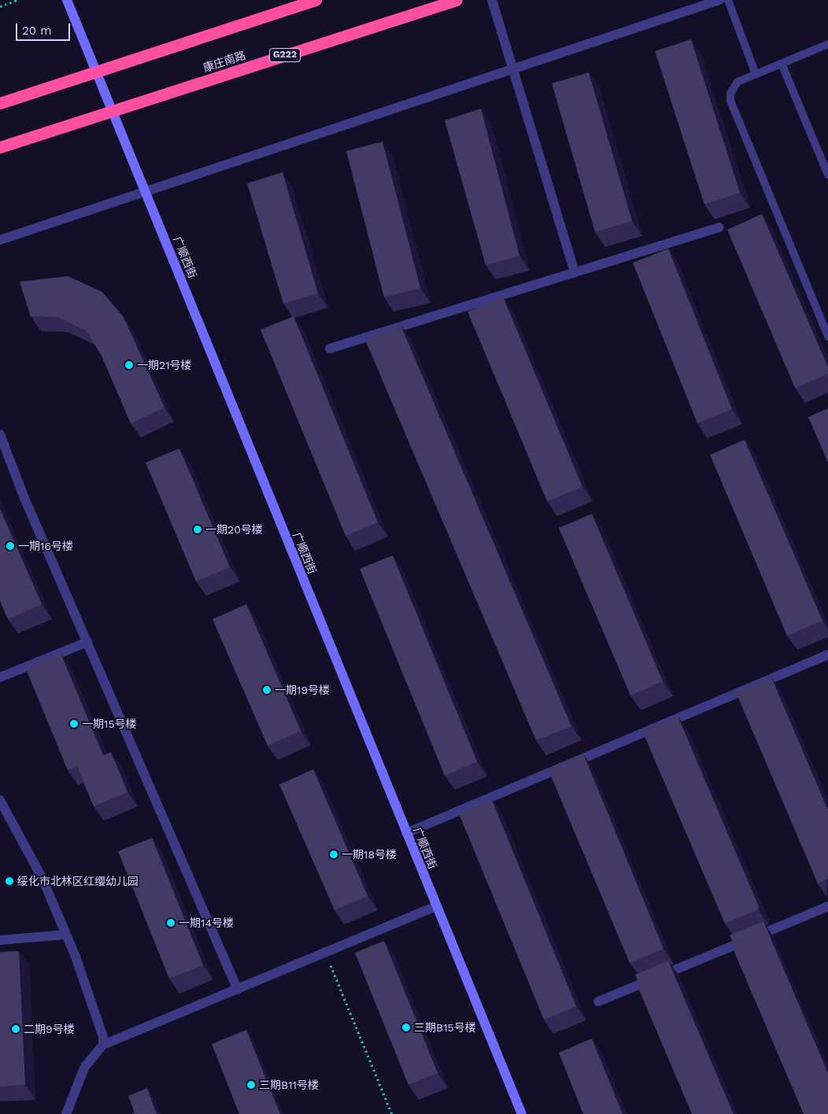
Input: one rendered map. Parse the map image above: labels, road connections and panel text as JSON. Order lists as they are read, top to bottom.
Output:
{
  "streets": {
    "highway": ["G222", "康庄南路"],
    "main road": ["广顺西街"]
  },
  "crossings": [
    ["康庄南路", "广顺西街"]
  ],
  "places": [
    "一期21号楼",
    "一期20号楼",
    "一期16号楼",
    "一期19号楼",
    "一期15号楼",
    "一期18号楼",
    "绥化市北林区红缨幼儿园",
    "一期14号楼",
    "三期B15号楼",
    "二期9号楼",
    "三期B11号楼"
  ],
  "scale_bar": "20 m"
}
